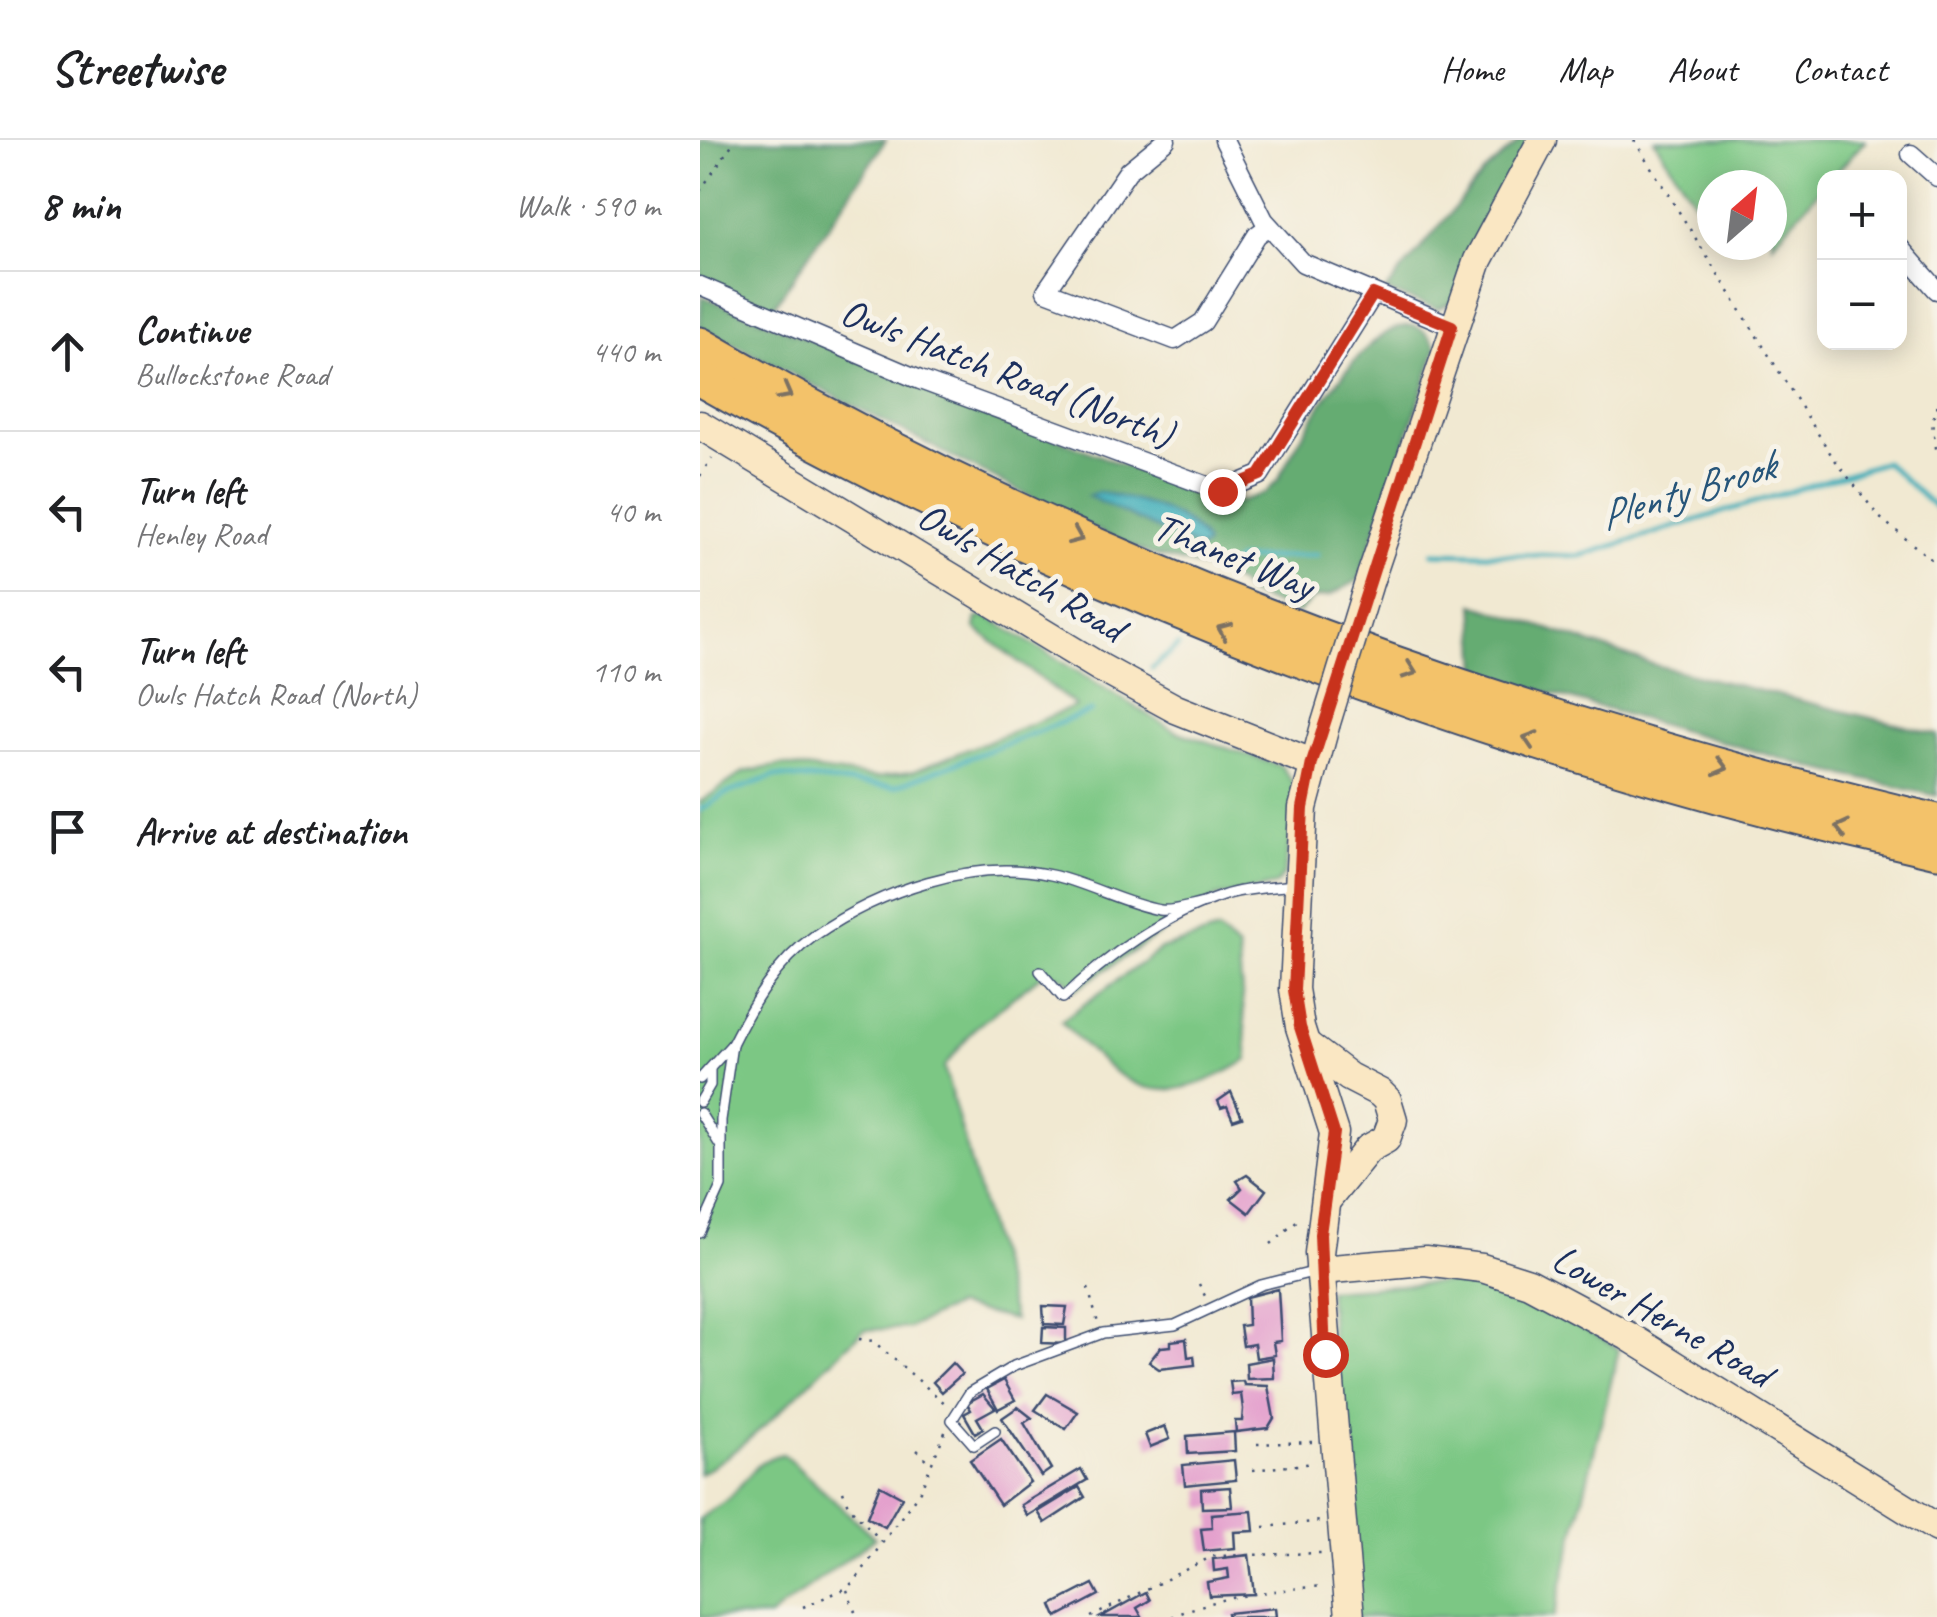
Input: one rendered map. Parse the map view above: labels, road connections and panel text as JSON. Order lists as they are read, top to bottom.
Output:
{
  "streets": {
    "highway": ["Thanet Way"],
    "street": ["Owls Hatch Road (North)", "Owls Hatch Road", "Lower Herne Road"]
  },
  "water": ["Plenty Brook"],
  "north": "top right",
  "page": {
    "header": "Streetwise",
    "nav": [
      "Home",
      "Map",
      "About",
      "Contact"
    ],
    "heading": ["8 min", "Walk · 590 m"],
    "map_buttons": ["+", "−"],
    "list": [
      ["Continue", "Bullockstone Road", "440 m"],
      ["Turn left", "Henley Road", "40 m"],
      ["Turn left", "Owls Hatch Road (North)", "110 m"],
      "Arrive at destination"
    ]
  }
}
